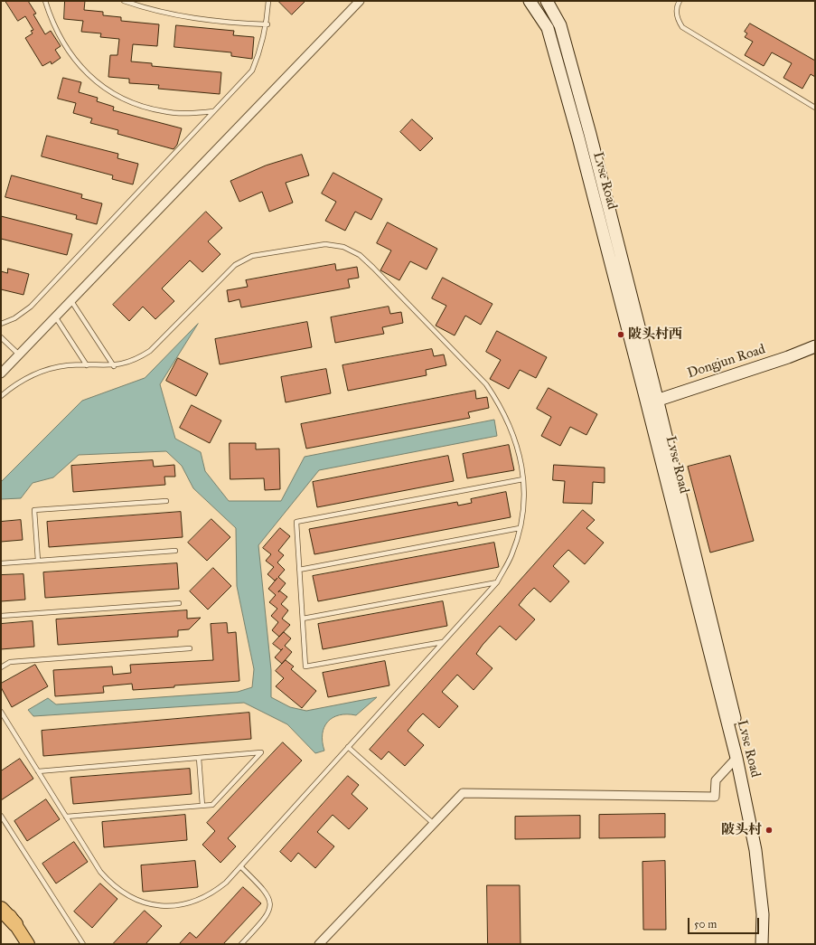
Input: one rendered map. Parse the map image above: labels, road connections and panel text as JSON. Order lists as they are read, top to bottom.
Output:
{
  "streets": {
    "main road": ["Lvse Road", "Dongjun Road"]
  },
  "crossings": [
    ["Lvse Road", "Dongjun Road"]
  ],
  "places": ["陂头村西", "陂头村"],
  "scale_bar": "50 m"
}
